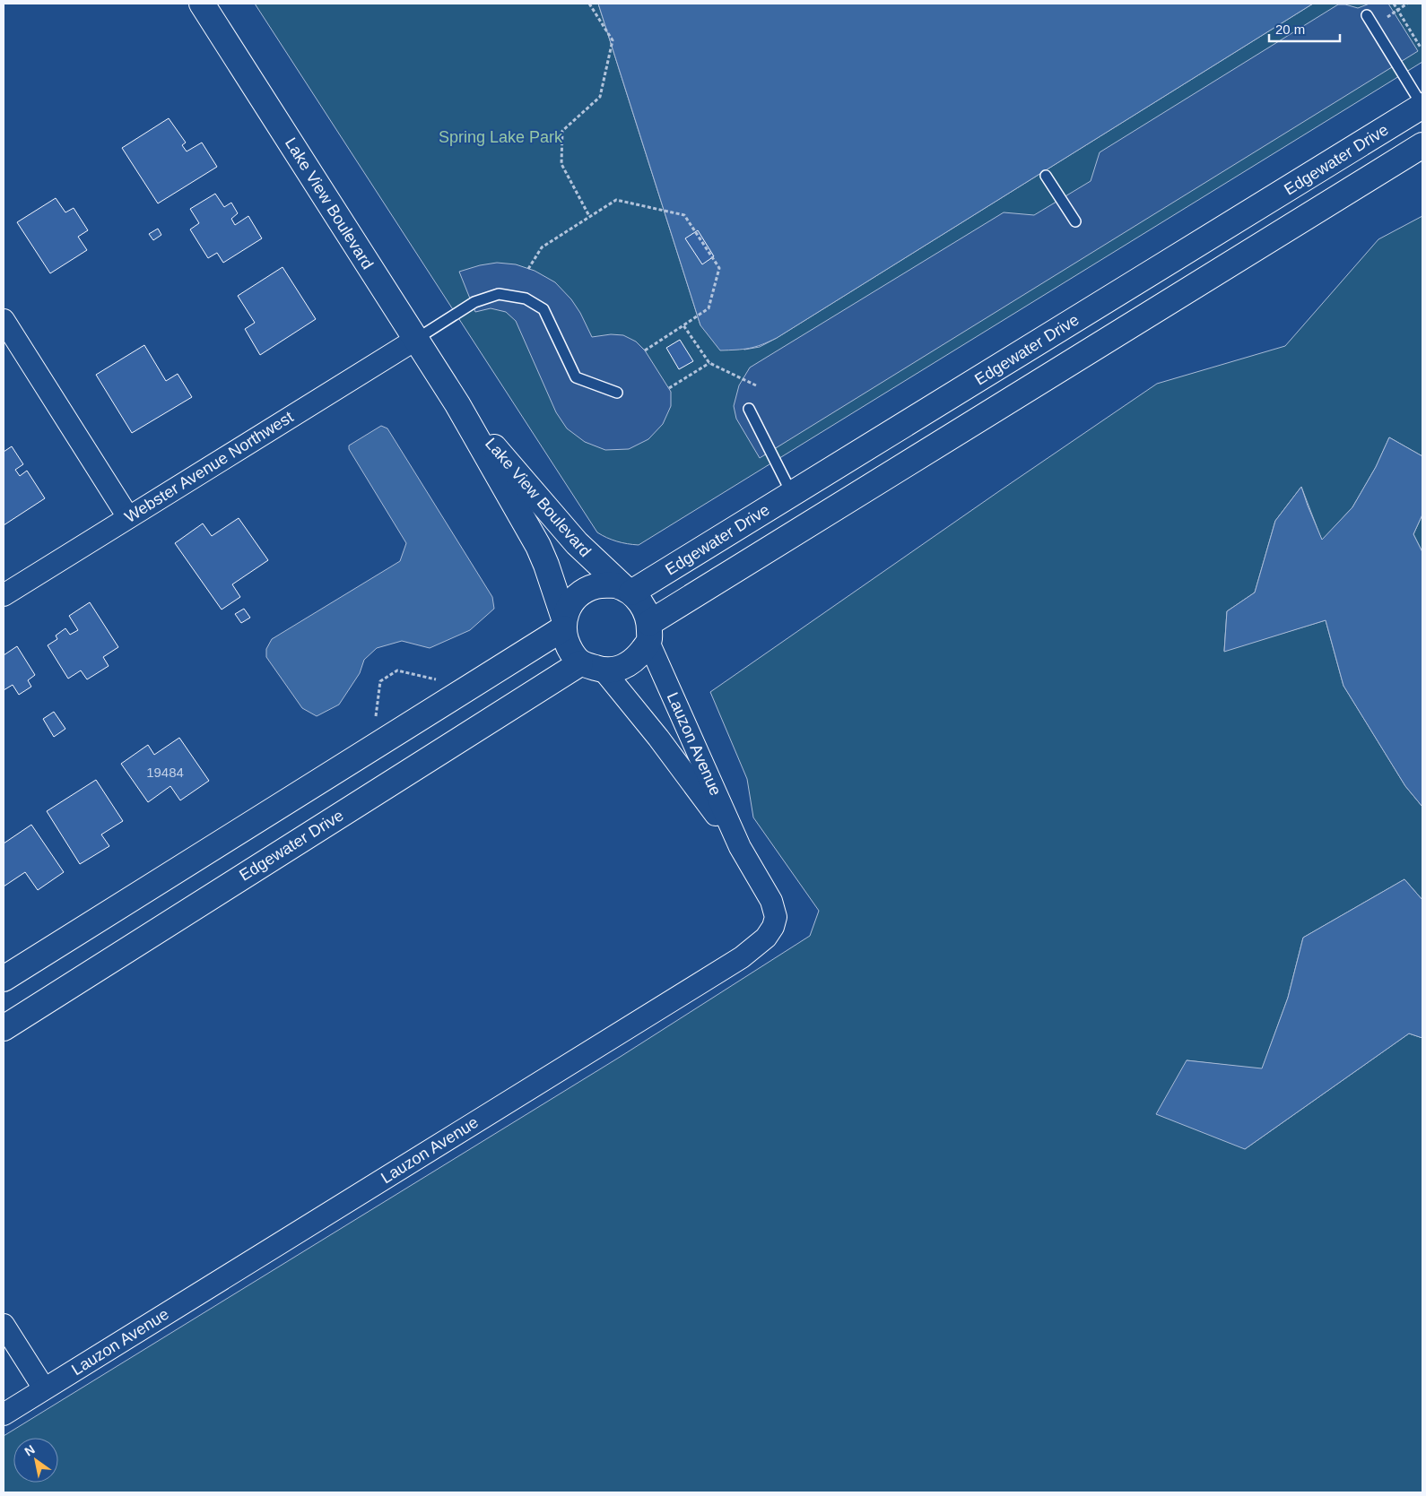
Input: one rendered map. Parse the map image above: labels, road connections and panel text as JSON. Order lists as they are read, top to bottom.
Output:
{
  "streets": {
    "street": [
      "Edgewater Drive",
      "Lake View Boulevard",
      "Webster Avenue Northwest",
      "Lauzon Avenue"
    ]
  },
  "crossings": [
    ["Edgewater Drive", "Lake View Boulevard"],
    ["Edgewater Drive", "Lauzon Avenue"],
    ["Lake View Boulevard", "Webster Avenue Northwest"],
    ["Lake View Boulevard", "Lauzon Avenue"]
  ],
  "parks": ["Spring Lake Park"],
  "house_numbers": ["19484"],
  "scale_bar": "20 m",
  "north": "top left"
}
